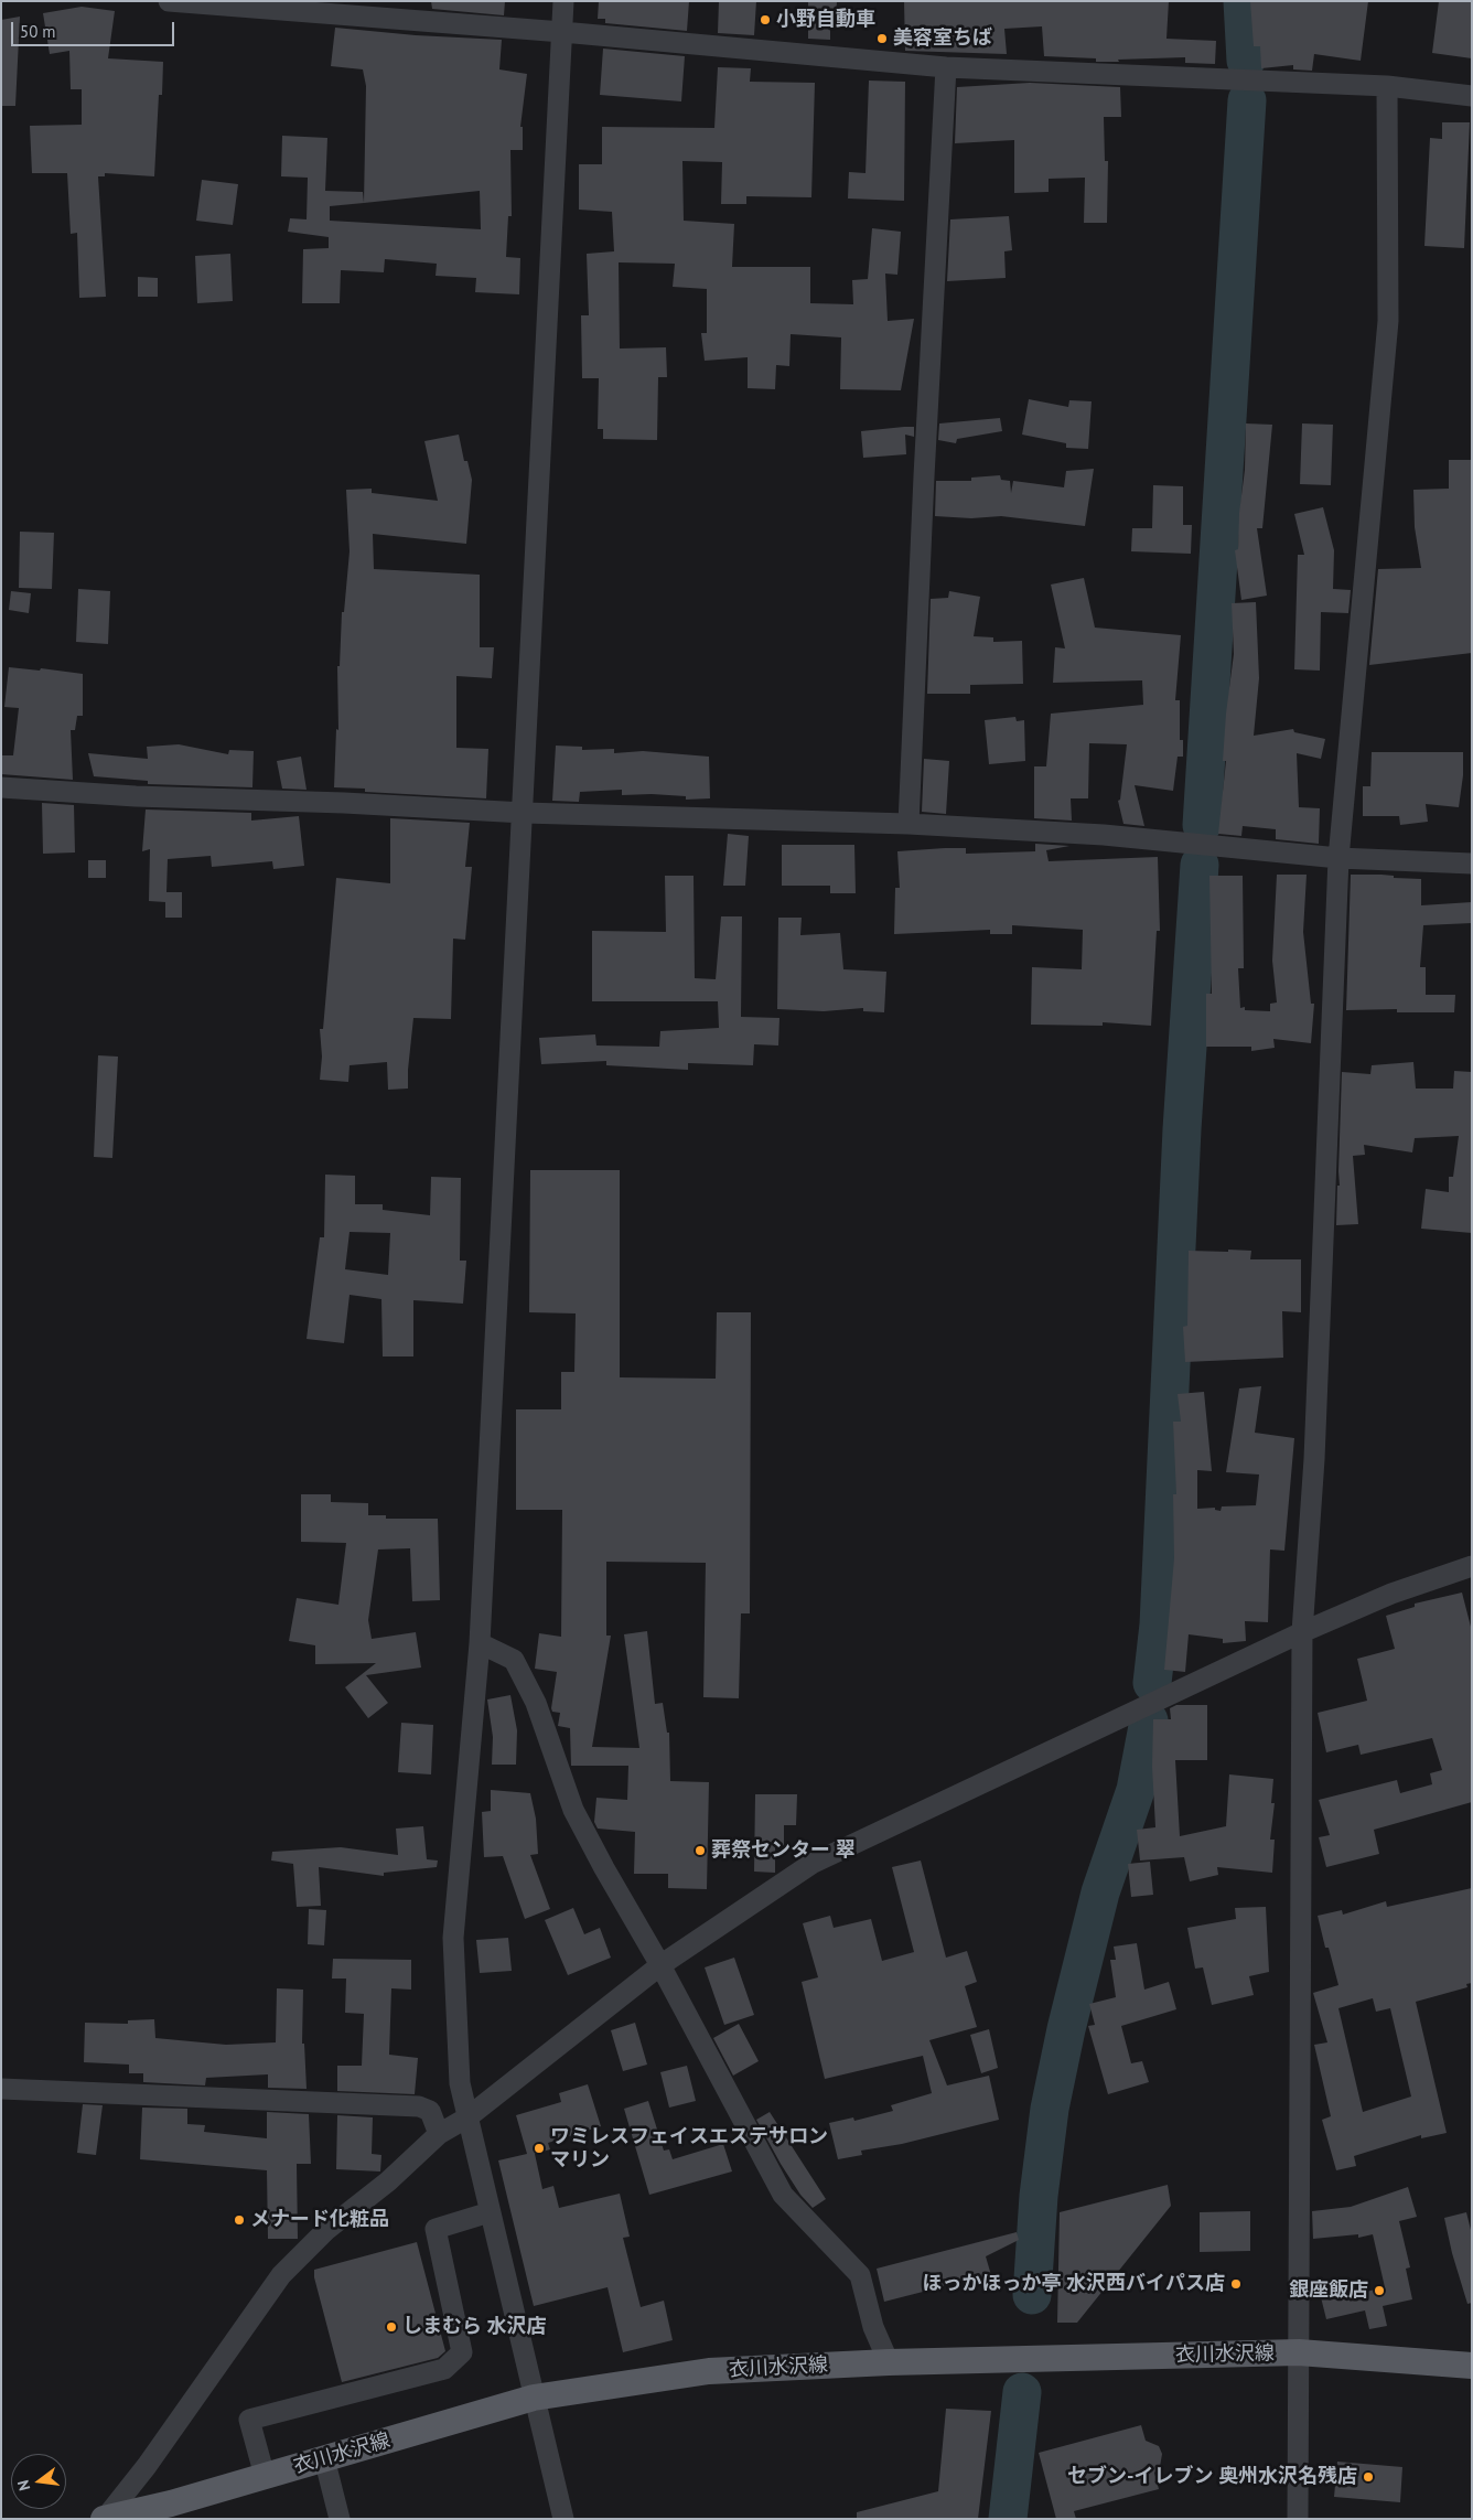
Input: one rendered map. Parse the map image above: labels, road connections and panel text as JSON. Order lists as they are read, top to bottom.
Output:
{
  "streets": {
    "main road": ["衣川水沢線"]
  },
  "places": [
    "小野自動車",
    "美容室ちば",
    "葬祭センター 翠",
    "ワミレスフェイスエステサロン マリン",
    "メナード化粧品",
    "ほっかほっか亭 水沢西バイパス店",
    "銀座飯店",
    "しまむら 水沢店",
    "セブン-イレブン 奥州水沢名残店"
  ],
  "scale_bar": "50 m",
  "north": "left"
}
